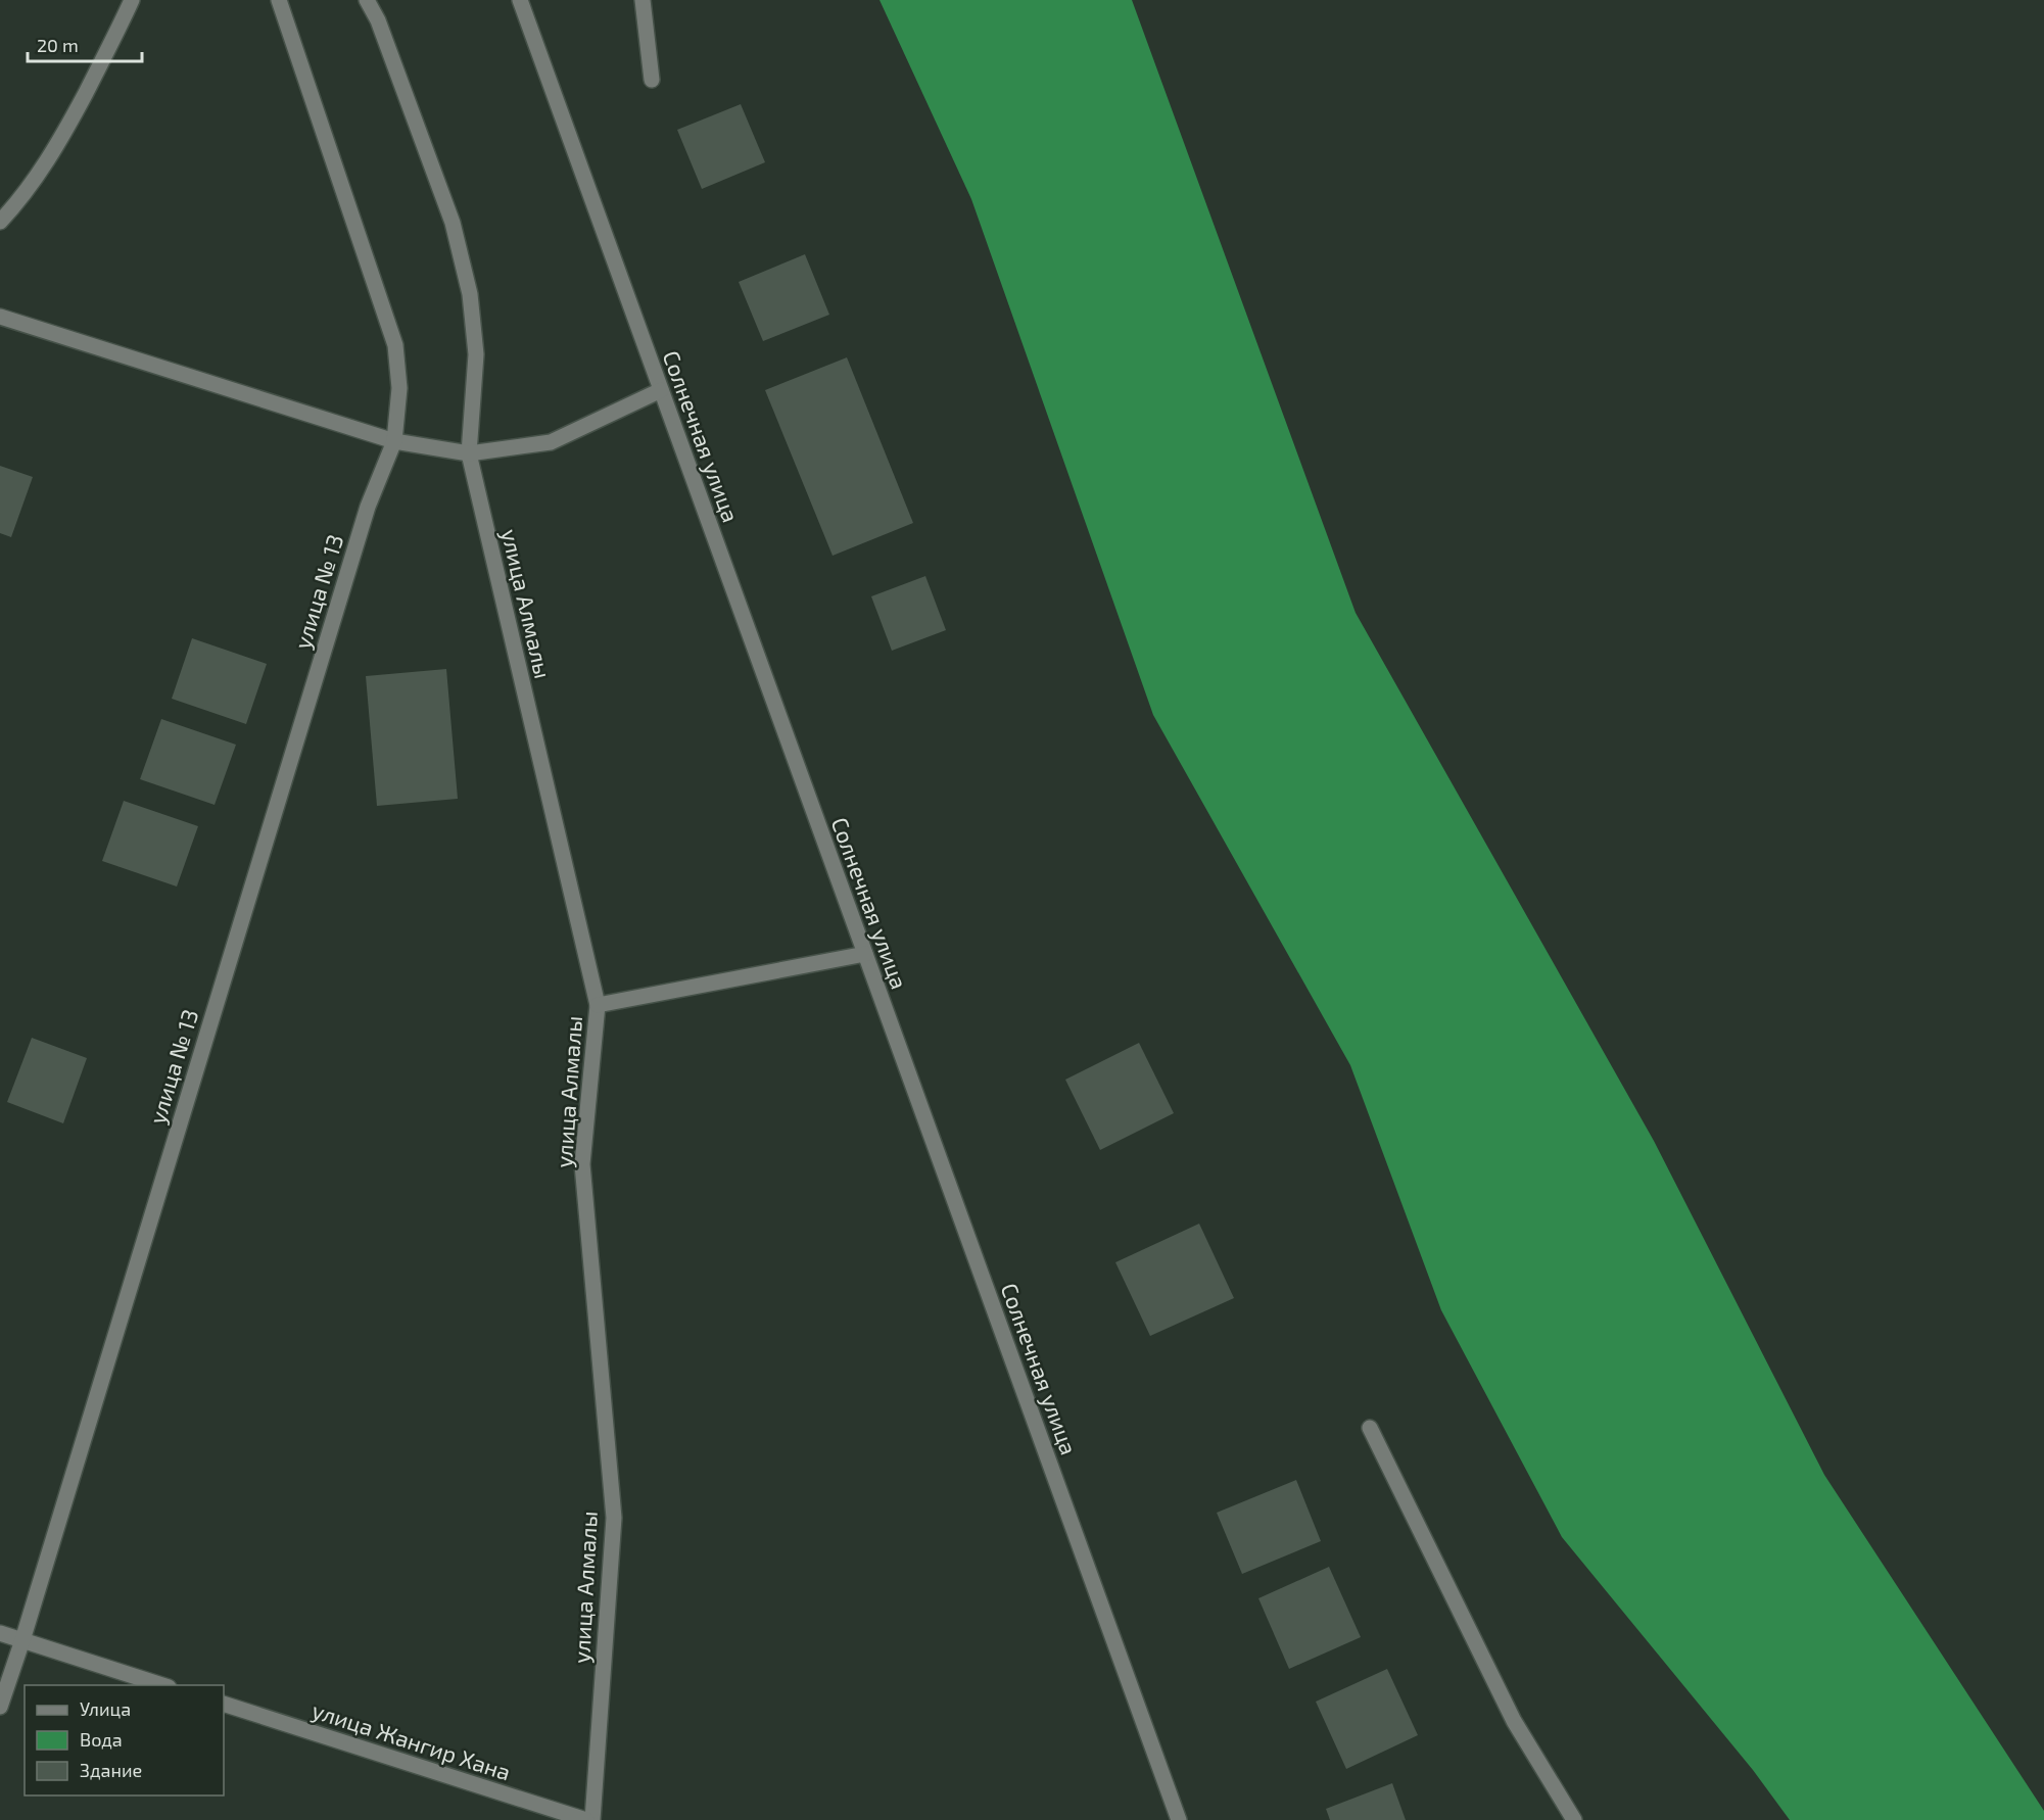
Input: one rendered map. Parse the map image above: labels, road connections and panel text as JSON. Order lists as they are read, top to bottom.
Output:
{
  "streets": {
    "street": [
      "Солнечная улица",
      "улица № 13",
      "улица Алмалы",
      "улица Жангир Хана"
    ]
  },
  "legend": ["Улица", "Вода", "Здание"],
  "scale_bar": "20 m"
}
